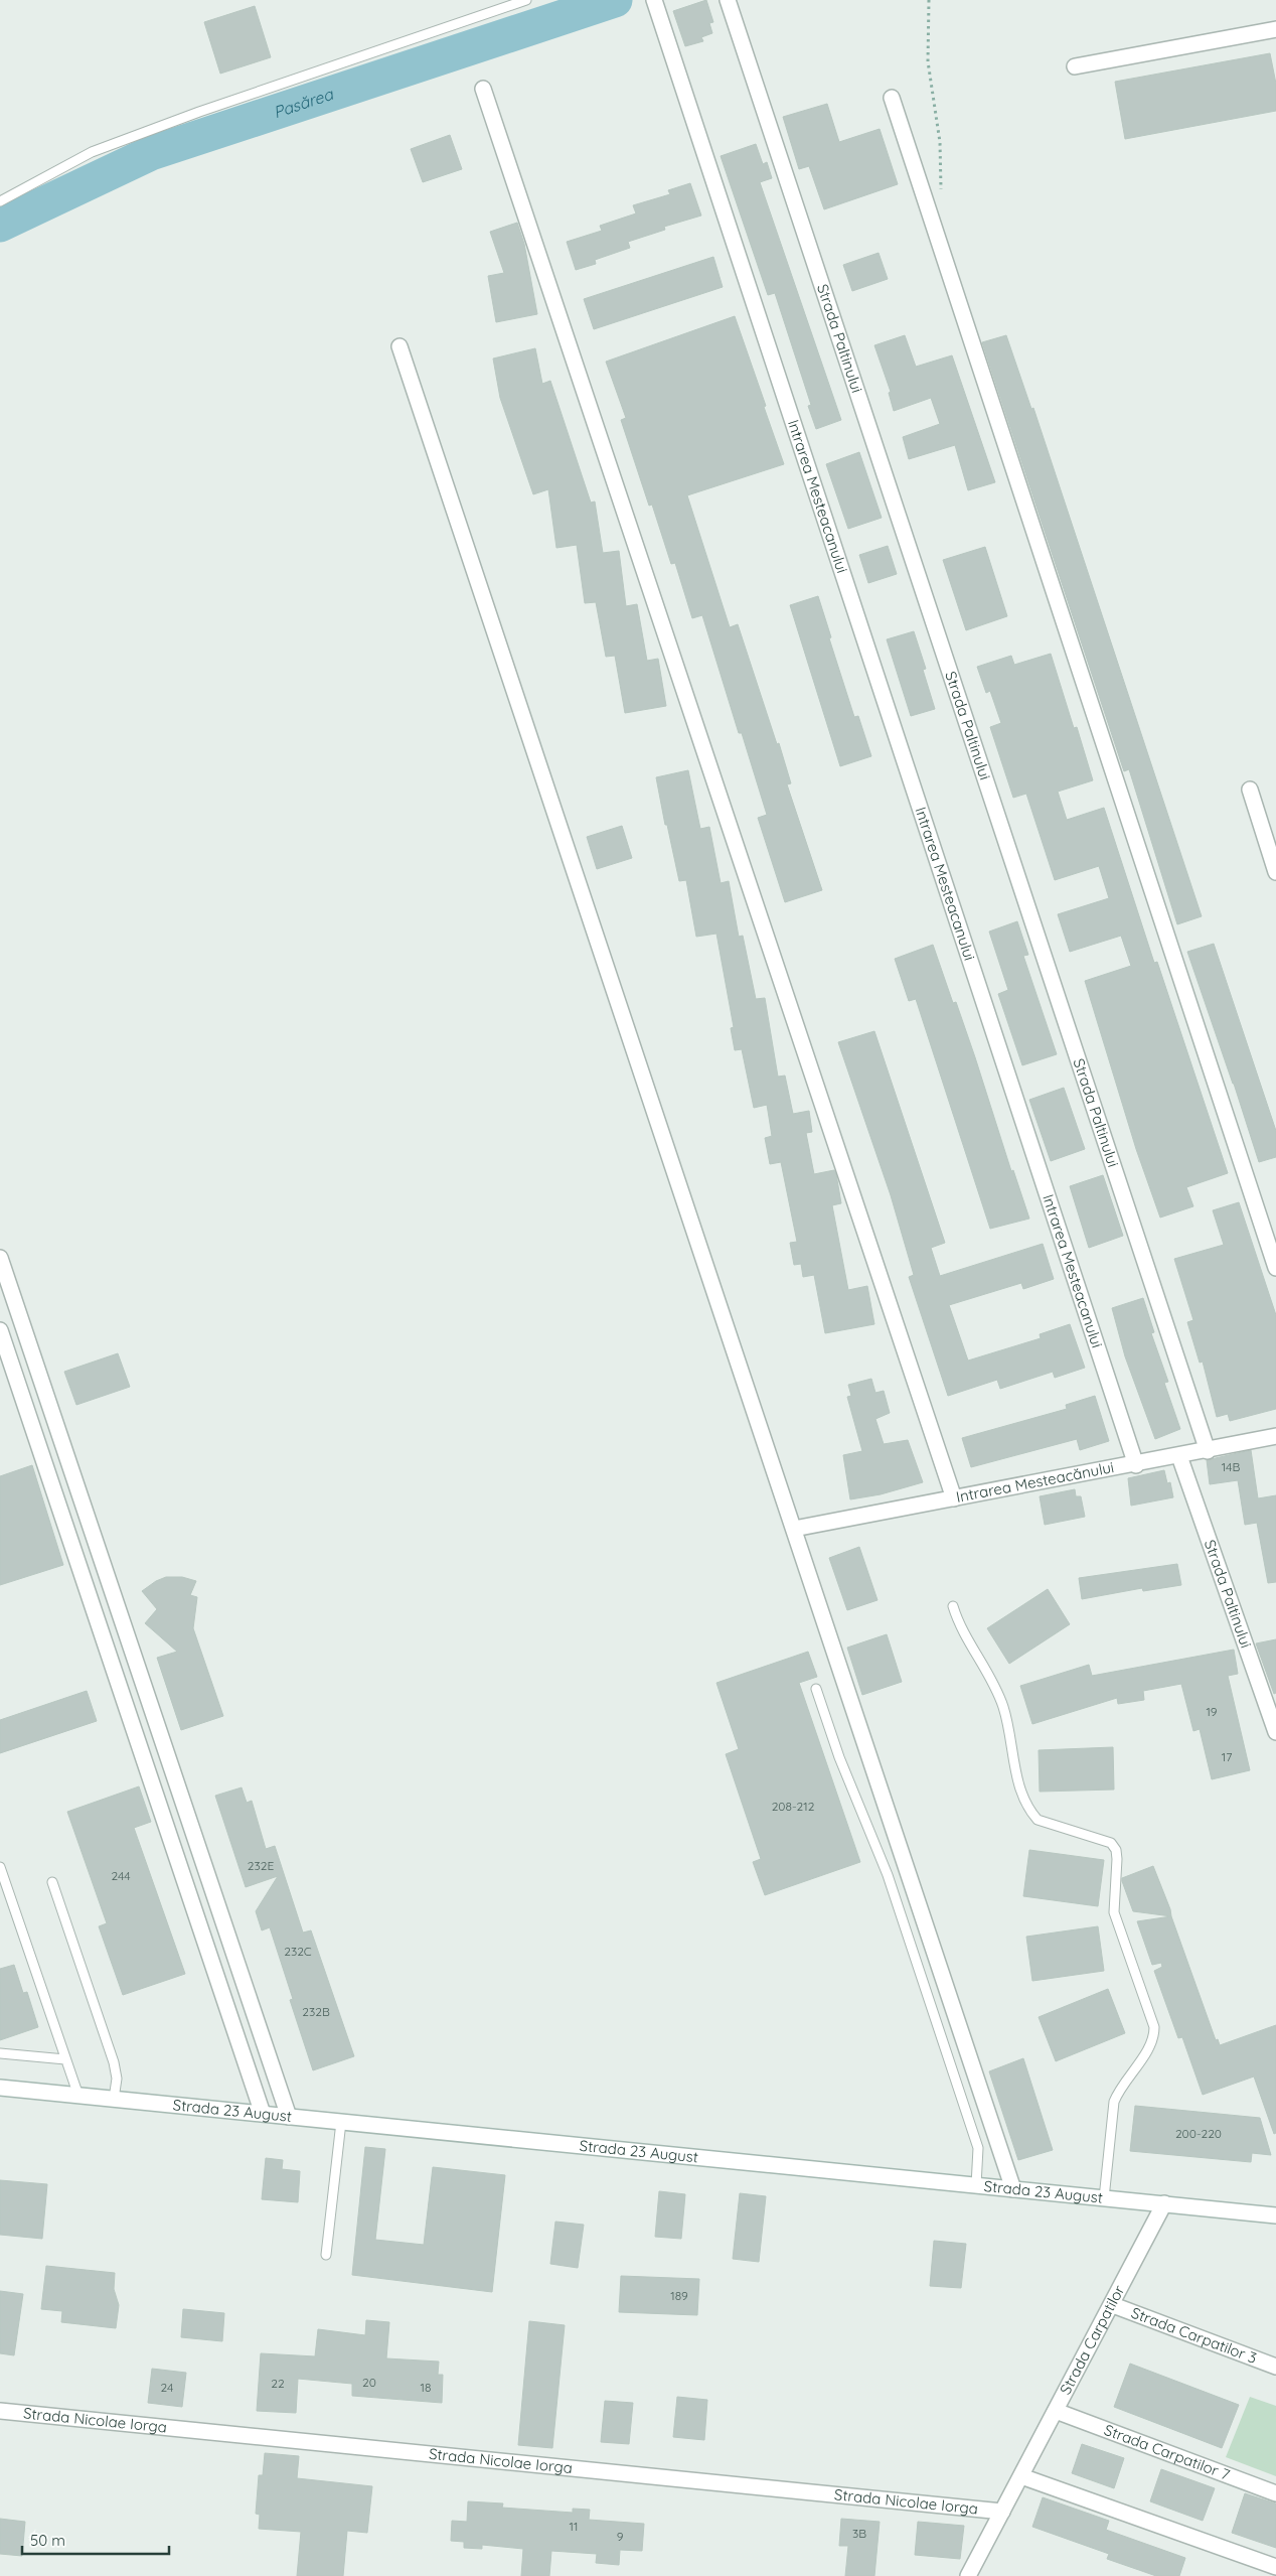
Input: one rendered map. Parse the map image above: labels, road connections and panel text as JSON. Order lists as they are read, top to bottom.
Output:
{
  "streets": {
    "street": [
      "Strada Paltinului",
      "Intrarea Mesteacanului",
      "Intrarea Mesteacănului",
      "Strada 23 August",
      "Strada Carpatilor 3",
      "Strada Carpatilor",
      "Strada Nicolae Iorga",
      "Strada Carpatilor 7"
    ]
  },
  "crossings": [
    ["Strada Paltinului", "Intrarea Mesteacănului"],
    ["Intrarea Mesteacanului", "Intrarea Mesteacănului"],
    ["Strada 23 August", "Strada Carpatilor"],
    ["Strada Carpatilor 3", "Strada Carpatilor"],
    ["Strada Carpatilor", "Strada Nicolae Iorga"],
    ["Strada Carpatilor", "Strada Carpatilor 7"]
  ],
  "water": ["Pasărea"],
  "house_numbers": [
    "14B",
    "19",
    "17",
    "208-212",
    "232E",
    "244",
    "232C",
    "232B",
    "200-220",
    "189",
    "20",
    "22",
    "24",
    "18",
    "11",
    "3B",
    "9"
  ],
  "scale_bar": "50 m"
}
